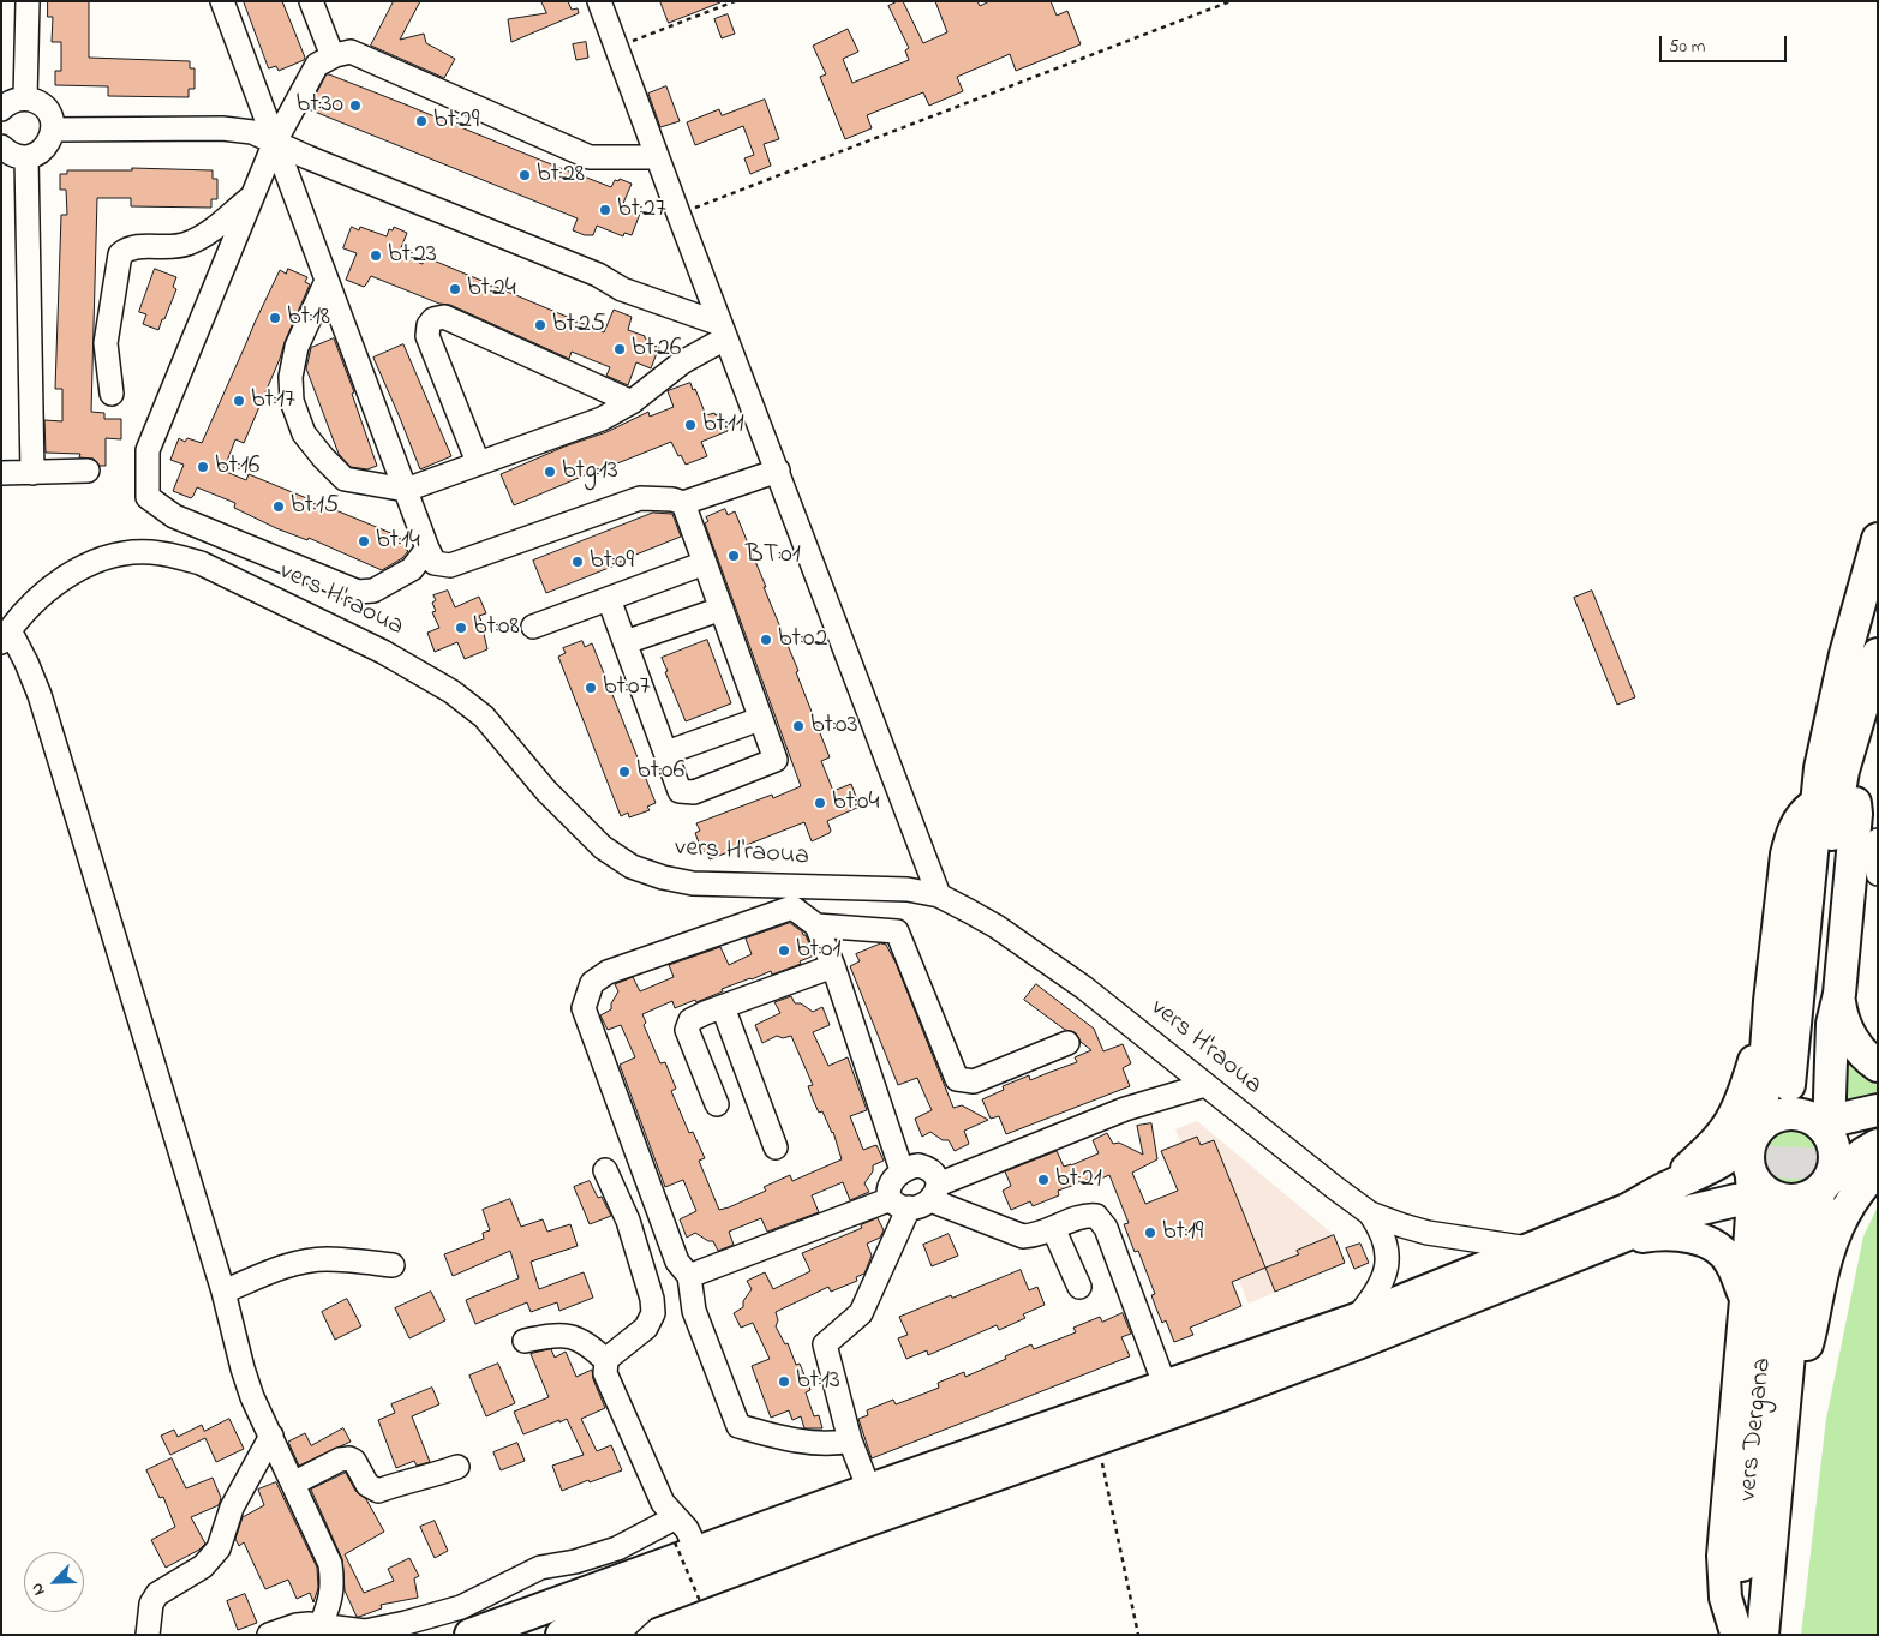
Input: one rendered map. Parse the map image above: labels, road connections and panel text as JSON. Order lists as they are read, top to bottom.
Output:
{
  "streets": {
    "highway": ["vers Dergana"],
    "street": ["vers H'raoua"]
  },
  "places": [
    "bt:30",
    "bt:29",
    "bt:28",
    "bt:27",
    "bt:23",
    "bt:24",
    "bt:18",
    "bt:25",
    "bt:26",
    "bt:17",
    "bt:11",
    "bt:16",
    "btg:13",
    "bt:15",
    "bt:14",
    "BT:01",
    "bt:09",
    "bt:08",
    "bt:02",
    "bt:07",
    "bt:03",
    "bt:06",
    "bt:04",
    "bt:01",
    "bt:21",
    "bt:19",
    "bt:13"
  ],
  "scale_bar": "50 m",
  "north": "bottom left"
}
